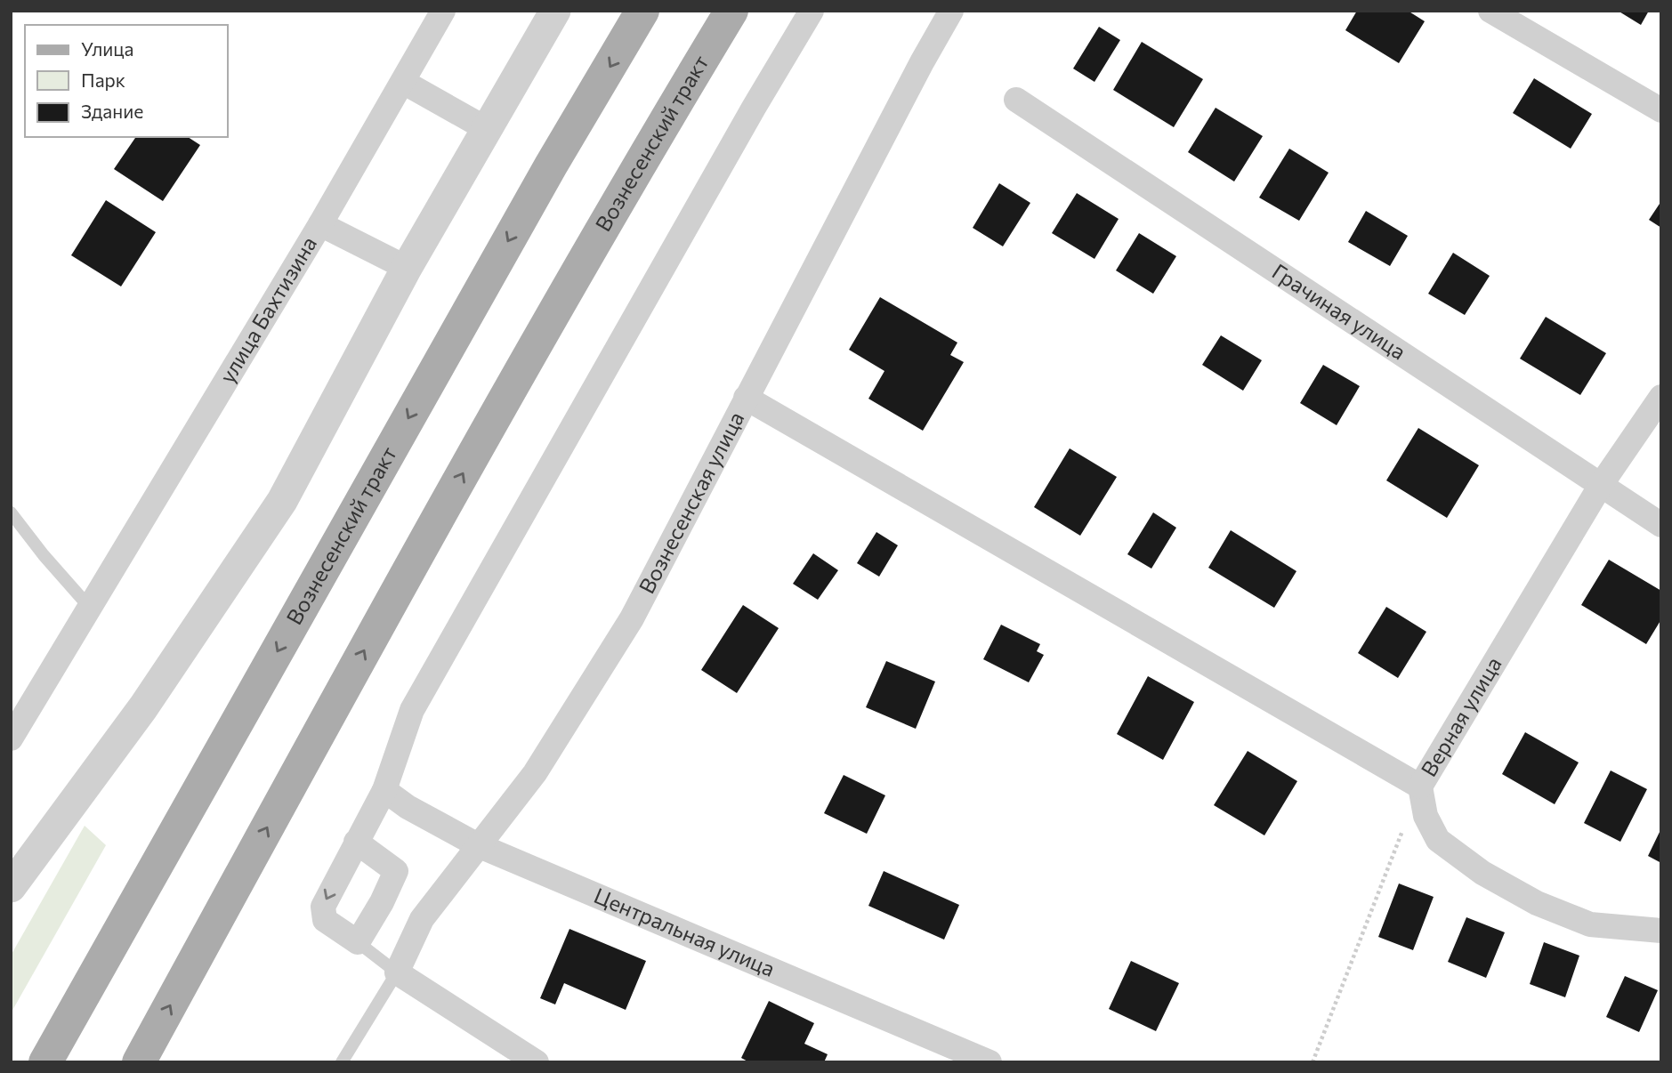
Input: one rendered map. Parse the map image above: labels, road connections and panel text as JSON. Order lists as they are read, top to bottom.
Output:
{
  "streets": {
    "main road": ["Вознесенский тракт"],
    "street": [
      "улица Бахтизина",
      "Грачиная улица",
      "Вознесенская улица",
      "Верная улица",
      "Центральная улица"
    ]
  },
  "crossings": [
    ["Грачиная улица", "Верная улица"],
    ["Вознесенская улица", "Центральная улица"]
  ],
  "legend": ["Улица", "Парк", "Здание"]
}
